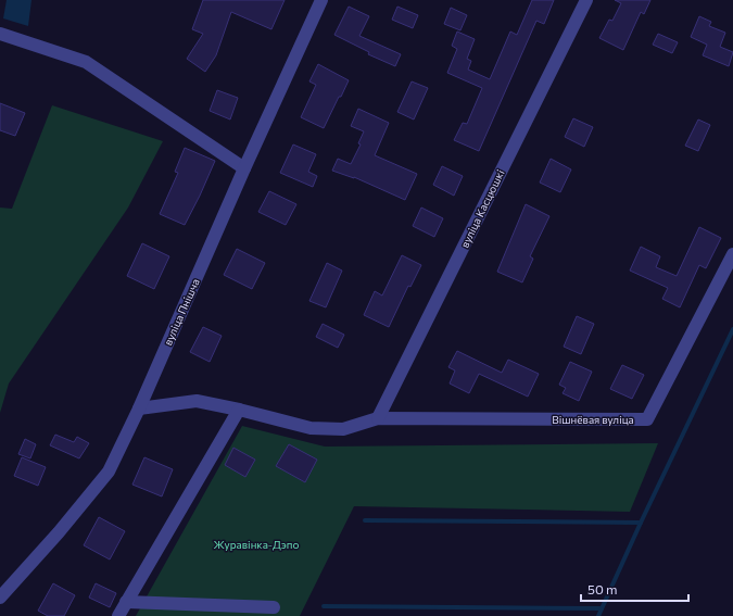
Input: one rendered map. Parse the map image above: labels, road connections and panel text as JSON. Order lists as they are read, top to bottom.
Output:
{
  "streets": {
    "street": ["вуліца Касцюшкі", "вуліца Пнішча", "Вішнёвая вуліца"]
  },
  "crossings": [
    ["вуліца Касцюшкі", "Вішнёвая вуліца"]
  ],
  "parks": ["Журавінка-Дэпо"],
  "scale_bar": "50 m"
}
